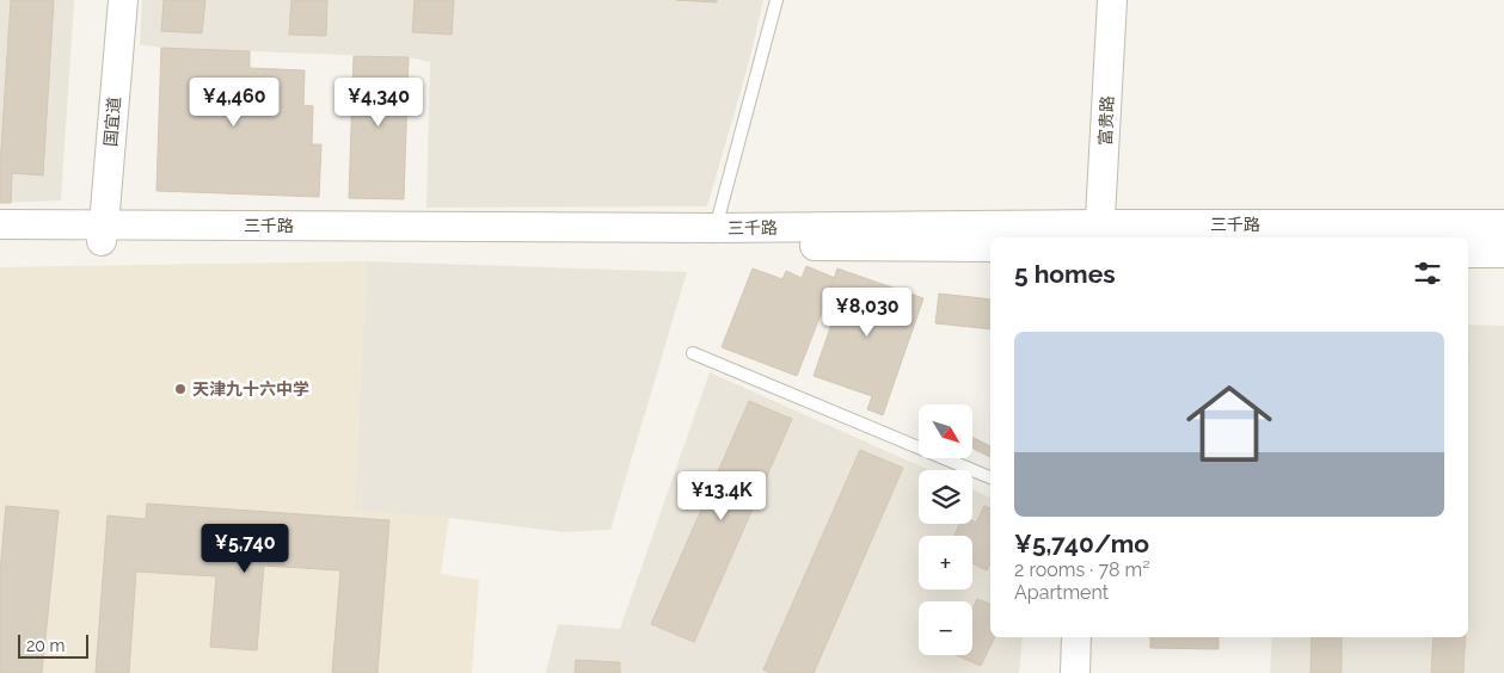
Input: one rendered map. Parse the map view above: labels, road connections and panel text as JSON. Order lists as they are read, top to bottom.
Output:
{
  "streets": {
    "street": ["富贵路", "国宜道", "三千路"]
  },
  "crossings": [
    ["富贵路", "三千路"],
    ["国宜道", "三千路"]
  ],
  "places": ["天津九十六中学"],
  "scale_bar": "20 m",
  "north": "bottom right",
  "page": {
    "price": [
      "¥4,460",
      "¥4,340",
      "¥8,030",
      "¥13.4K",
      "¥5,740"
    ],
    "heading": "5 homes",
    "list": [
      {
        "name": "¥5,740/mo",
        "note": "2 rooms · 78 m² · Apartment"
      }
    ],
    "map_buttons": ["+", "−"],
    "scale": "20 m"
  }
}
